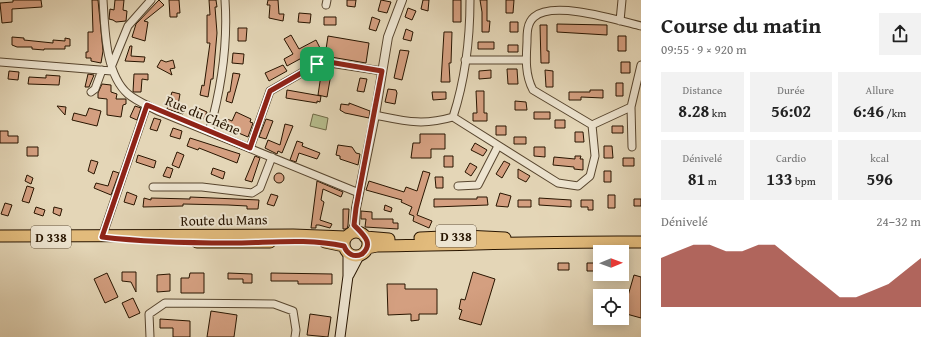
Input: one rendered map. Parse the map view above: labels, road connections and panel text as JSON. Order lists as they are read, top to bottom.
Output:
{
  "streets": {
    "main road": ["Route du Mans", "D 338"],
    "street": ["Rue du Chêne"]
  },
  "north": "right",
  "page": {
    "heading": ["Course du matin", "09:55 · 9 × 920 m"],
    "stats": [
      ["Distance", "8.28 km"],
      ["Durée", "56:02"],
      ["Allure", "6:46 /km"],
      ["Dénivelé", "81 m"],
      ["Cardio", "133 bpm"],
      ["kcal", "596"]
    ],
    "chart": ["Dénivelé", "24–32 m"]
  }
}
